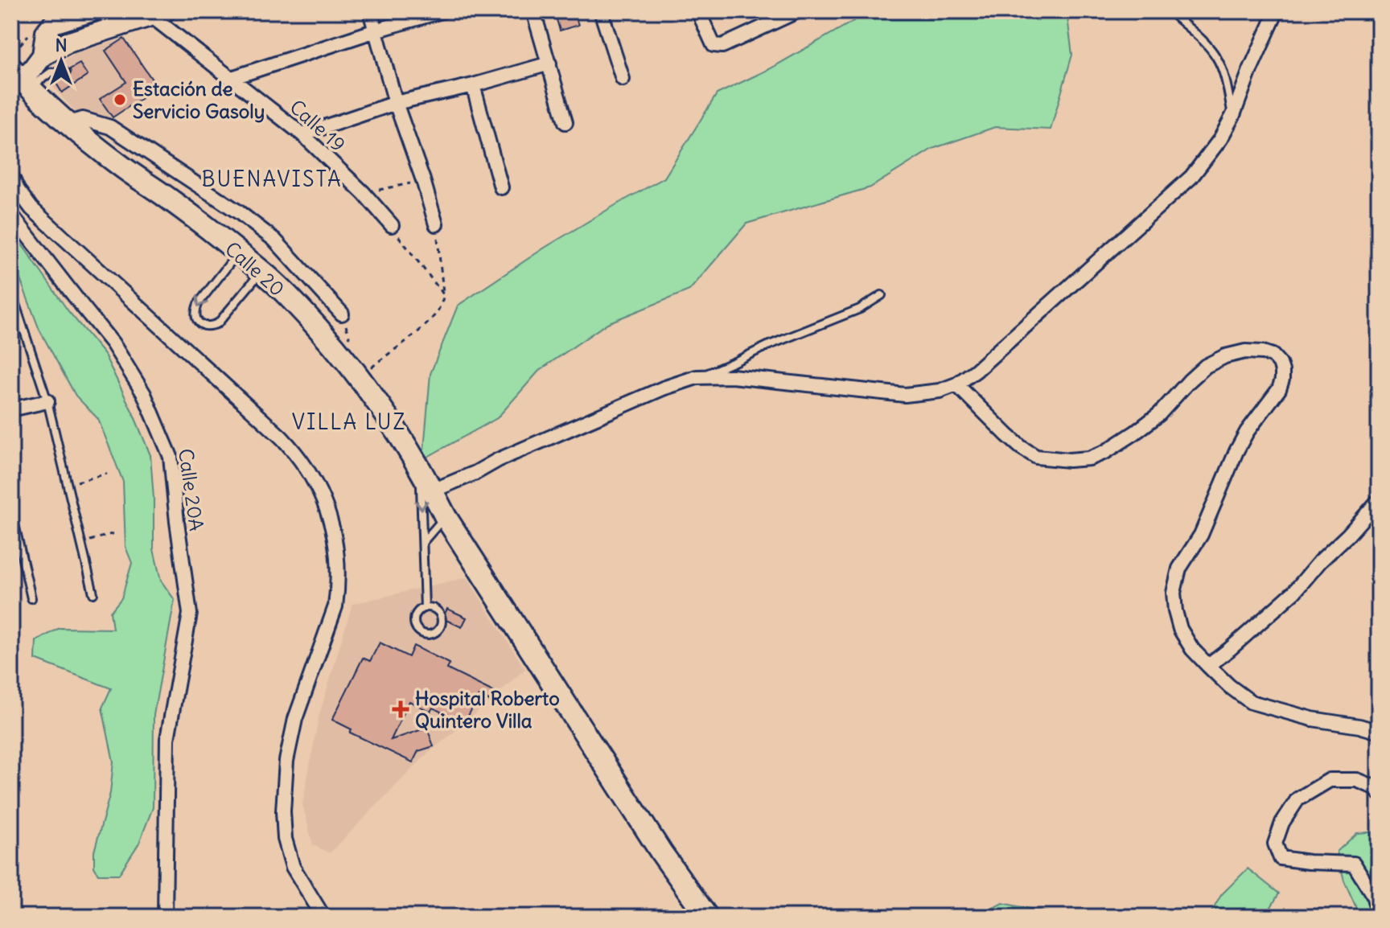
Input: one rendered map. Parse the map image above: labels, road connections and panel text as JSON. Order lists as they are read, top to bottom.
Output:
{
  "streets": {
    "main road": ["Calle 20"],
    "street": ["Calle 19", "Calle 20A"]
  },
  "districts": ["BUENAVISTA", "VILLA LUZ"],
  "places": {
    "other": ["Estación de Servicio Gasoly"],
    "health": ["Hospital Roberto Quintero Villa"]
  },
  "north": "top"
}
